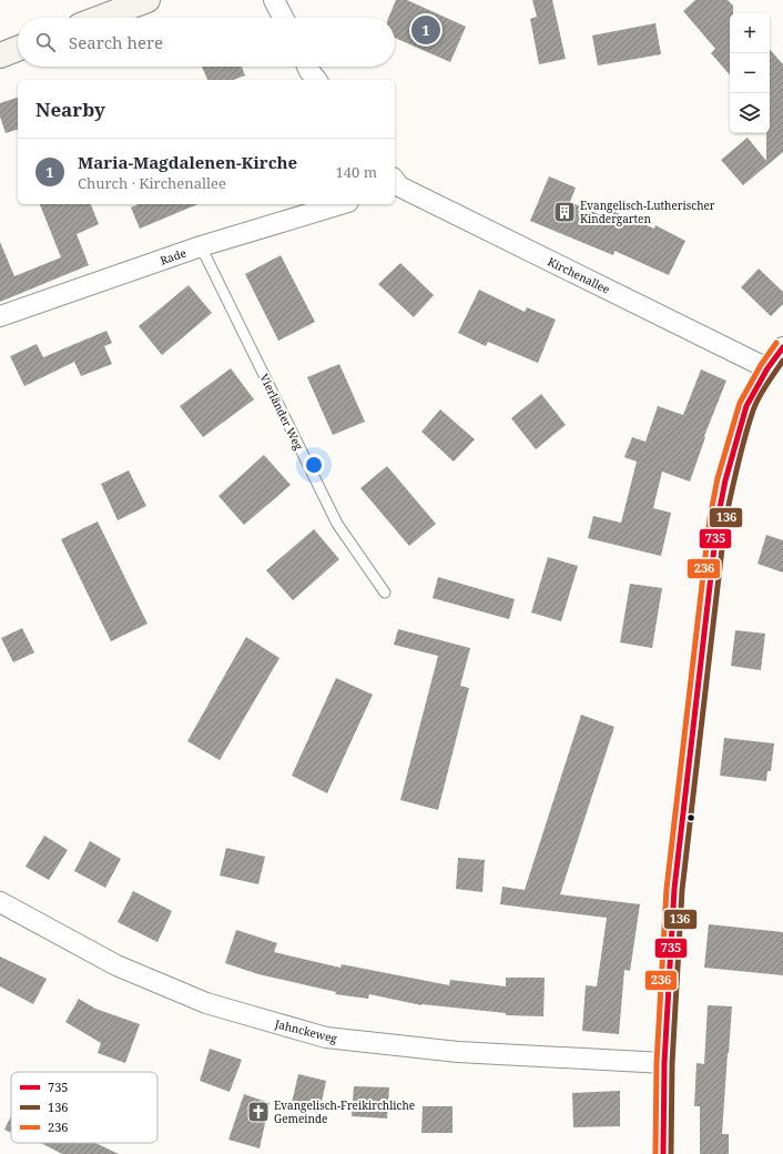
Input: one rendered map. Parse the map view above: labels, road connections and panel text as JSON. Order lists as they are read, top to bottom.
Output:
{
  "streets": {
    "street": ["Rade", "Kirchenallee", "Jahnckeweg"],
    "lane": ["Vierländer Weg"]
  },
  "crossings": [
    ["Rade", "Vierländer Weg"]
  ],
  "places": {
    "building": ["Evangelisch-Lutherischer Kindergarten"],
    "church": ["Evangelisch-Freikirchliche Gemeinde"]
  },
  "lines": ["transit line 236", "transit line 735", "transit line 136"],
  "legend": ["735", "136", "236"],
  "page": {
    "map_buttons": ["+", "−"],
    "pins": "1",
    "search": "Search here",
    "heading": "Nearby",
    "list": [
      {
        "mark": "1",
        "name": "Maria-Magdalenen-Kirche",
        "note": "Church · Kirchenallee",
        "value": "140 m"
      }
    ]
  }
}
